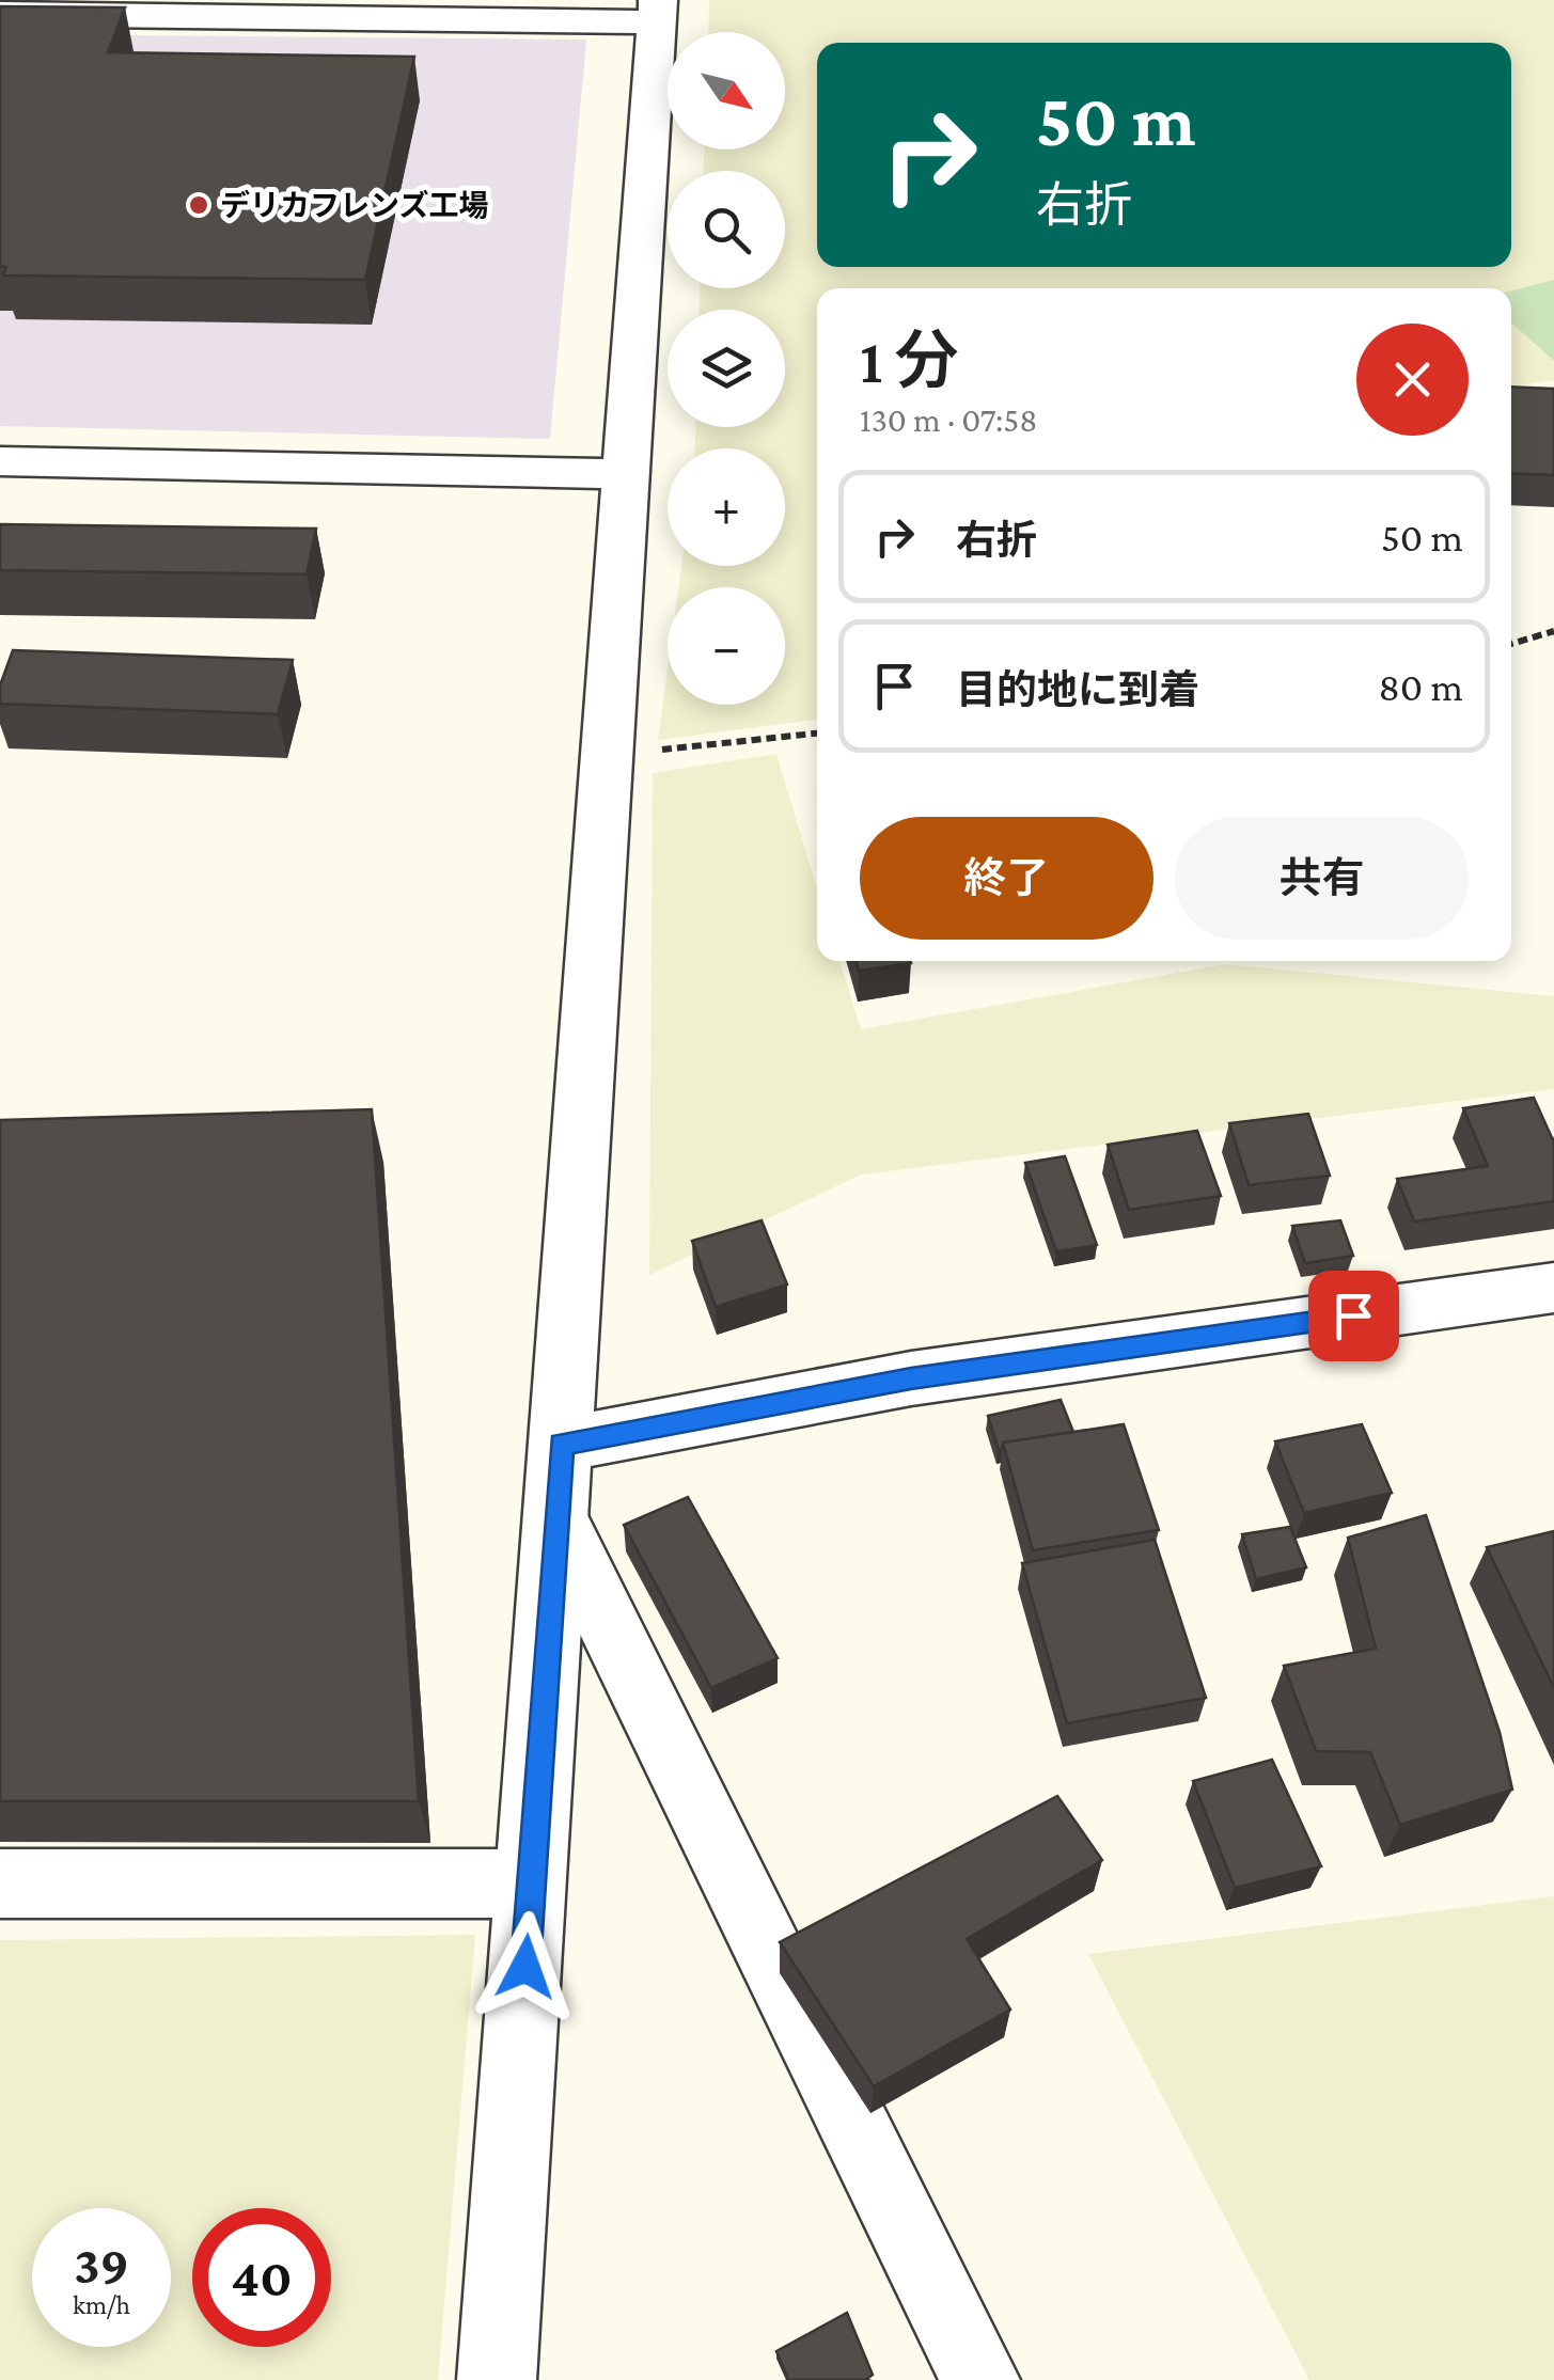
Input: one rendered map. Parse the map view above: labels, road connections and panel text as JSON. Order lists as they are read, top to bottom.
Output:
{
  "places": ["デリカフレンズ工場"],
  "north": "bottom right",
  "page": {
    "map_buttons": ["+", "−"],
    "turn": ["50 m", "右折"],
    "heading": ["1 分", "130 m · 07:58"],
    "list": [
      {
        "name": "右折",
        "value": "50 m"
      },
      {
        "name": "目的地に到着",
        "value": "80 m"
      }
    ],
    "buttons": ["終了", "共有"],
    "speed": "39 km/h",
    "limit": "40"
  }
}
